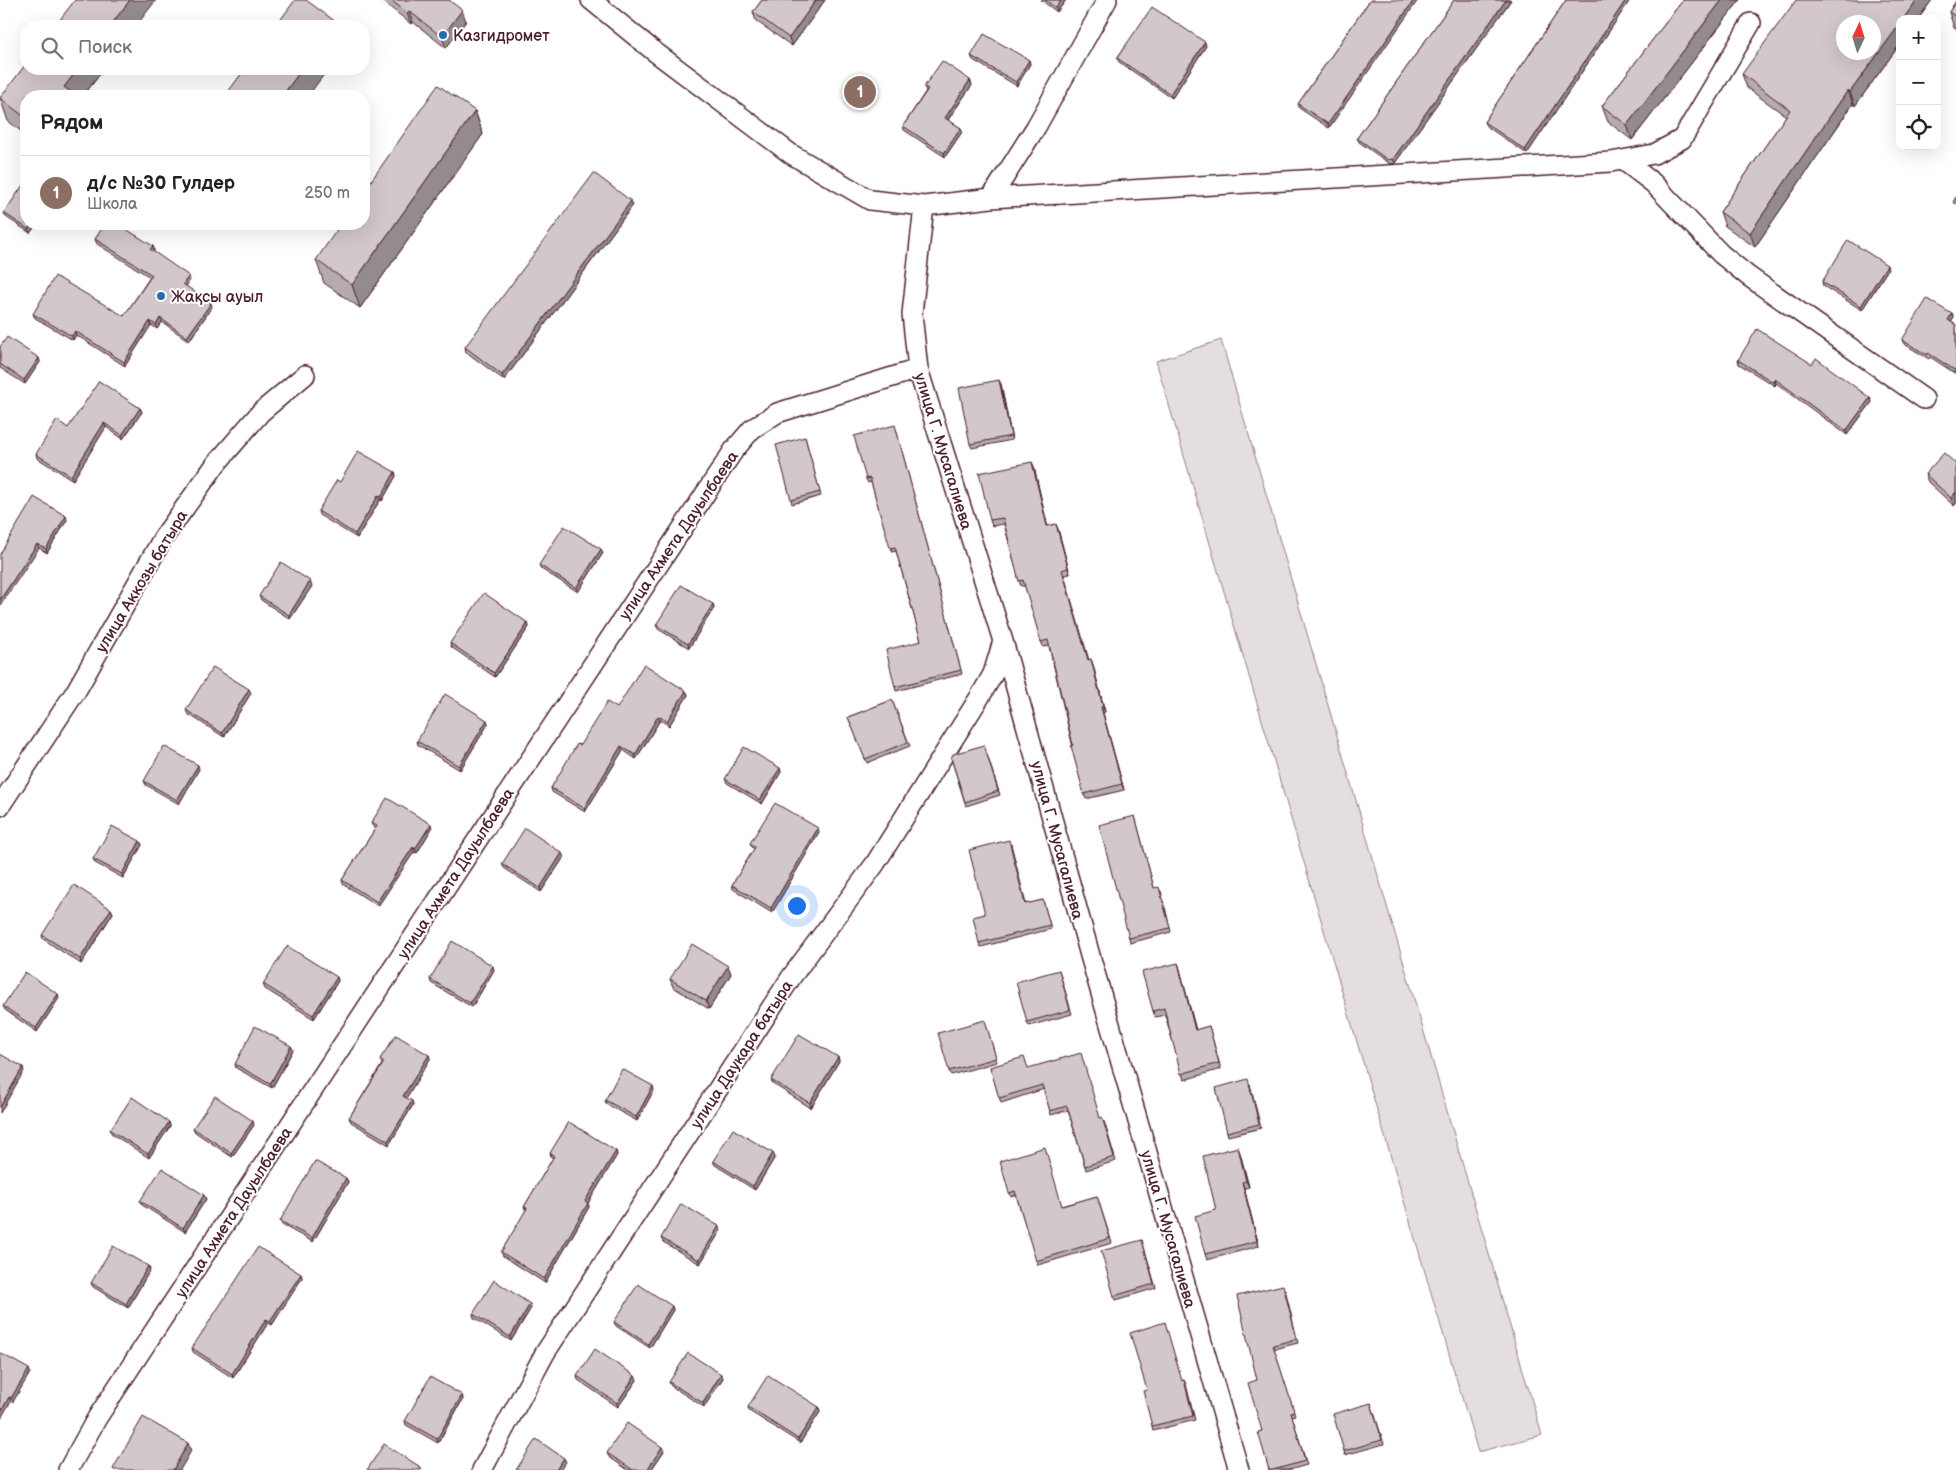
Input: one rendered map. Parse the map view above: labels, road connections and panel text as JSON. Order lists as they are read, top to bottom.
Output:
{
  "streets": {
    "street": [
      "улица Г. Мусагалиева",
      "улица Ахмета Дауылбаева",
      "улица Аккозы батыра",
      "улица Даукара батыра"
    ]
  },
  "crossings": [
    ["улица Г. Мусагалиева", "улица Ахмета Дауылбаева"],
    ["улица Г. Мусагалиева", "улица Даукара батыра"]
  ],
  "places": ["Казгидромет", "Жақсы ауыл"],
  "north": "top",
  "page": {
    "map_buttons": ["+", "−"],
    "search": "Поиск",
    "pins": "1",
    "heading": "Рядом",
    "list": [
      {
        "mark": "1",
        "name": "д/с №30 Гулдер",
        "note": "Школа",
        "value": "250 m"
      }
    ]
  }
}
